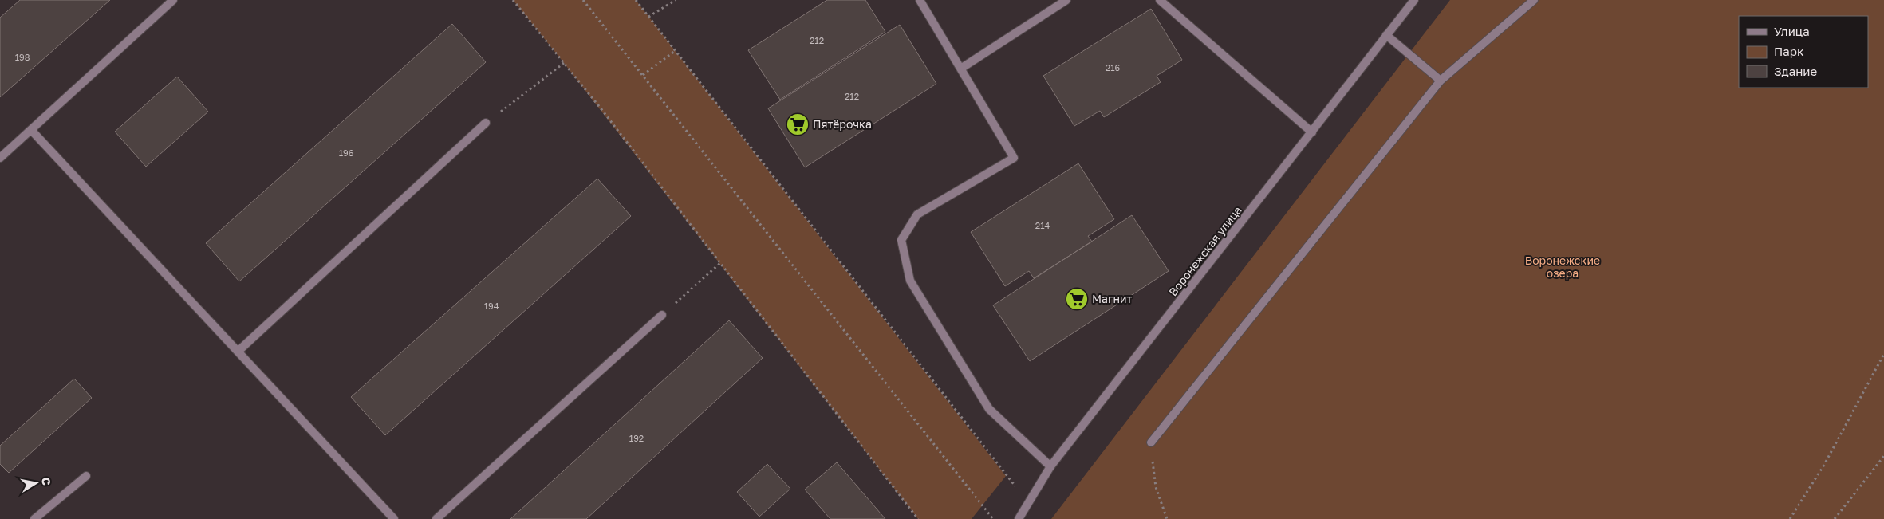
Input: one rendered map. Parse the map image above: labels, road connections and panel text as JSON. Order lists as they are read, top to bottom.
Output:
{
  "streets": {
    "street": ["Воронежская улица"]
  },
  "parks": ["Воронежские озера"],
  "places": {
    "supermarket": ["Пятёрочка", "Магнит"]
  },
  "house_numbers": [
    "212",
    "198",
    "216",
    "212",
    "196",
    "214",
    "194",
    "192"
  ],
  "legend": ["Улица", "Парк", "Здание"],
  "north": "right"
}
